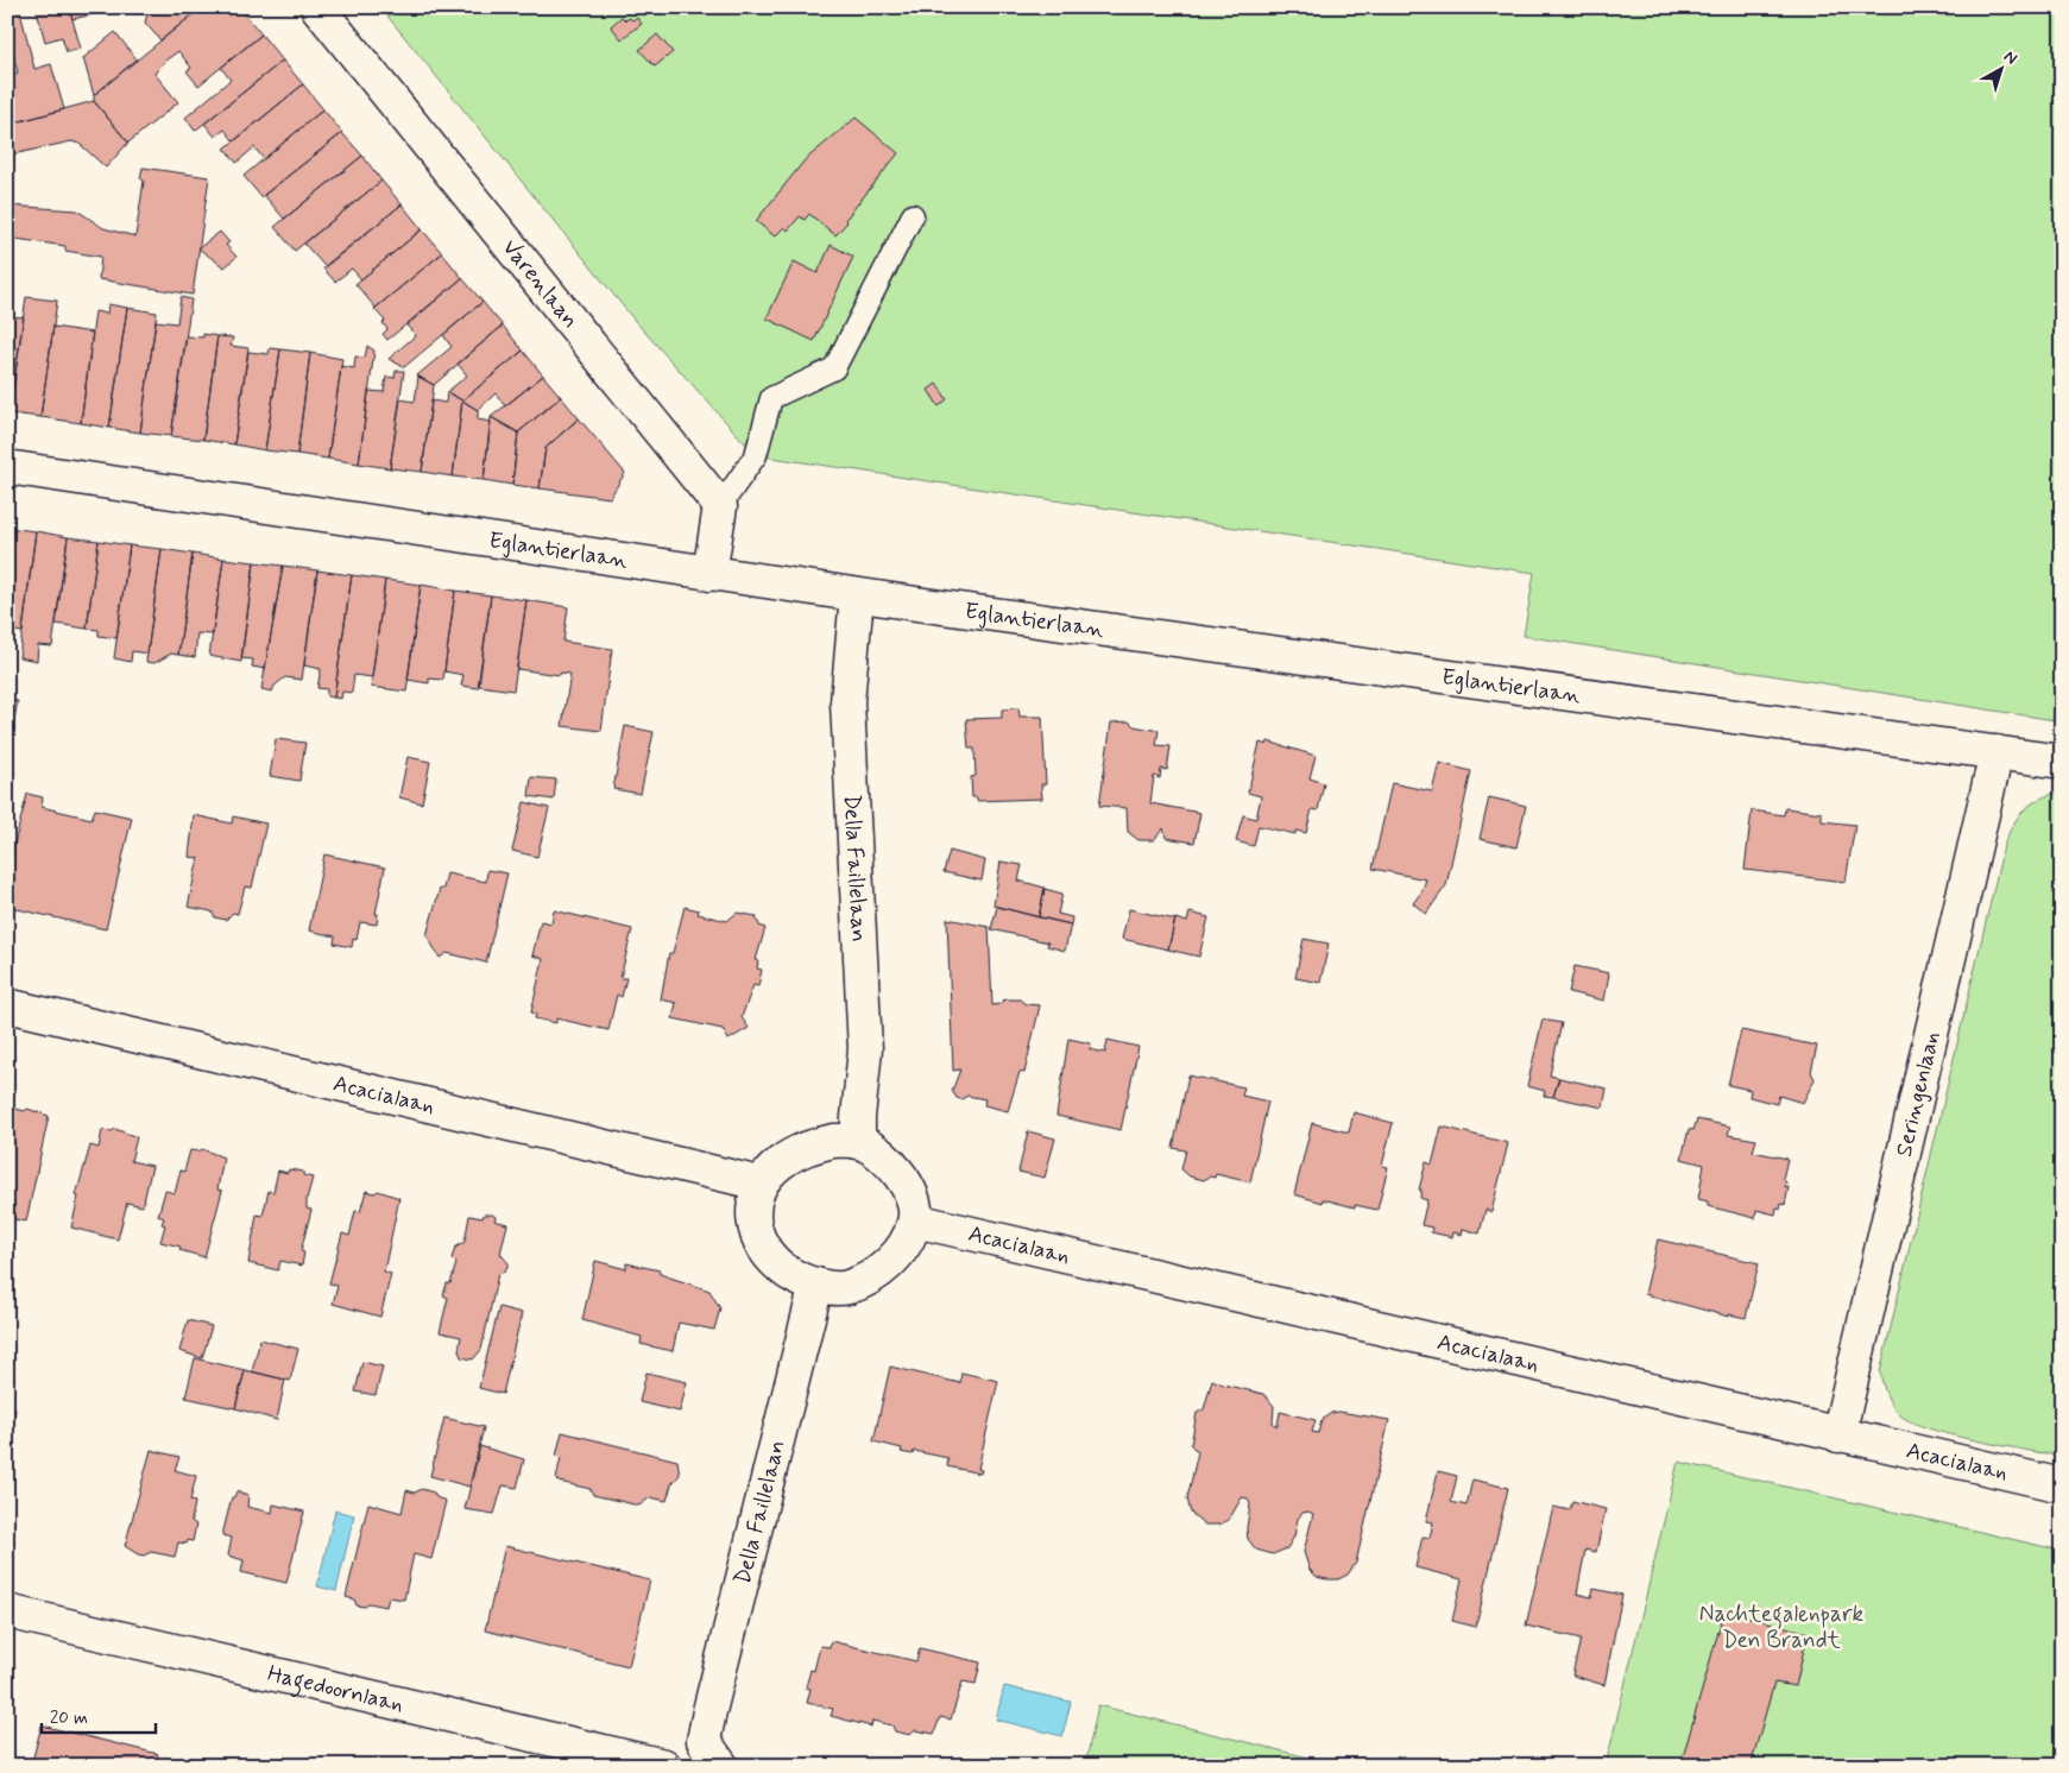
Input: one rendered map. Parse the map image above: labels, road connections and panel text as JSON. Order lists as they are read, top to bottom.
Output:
{
  "streets": {
    "street": [
      "Varenlaan",
      "Eglantierlaan",
      "Della Faillelaan",
      "Acacialaan",
      "Seringenlaan",
      "Hagedoornlaan"
    ]
  },
  "crossings": [
    ["Eglantierlaan", "Della Faillelaan"],
    ["Eglantierlaan", "Seringenlaan"],
    ["Della Faillelaan", "Acacialaan"],
    ["Della Faillelaan", "Hagedoornlaan"],
    ["Acacialaan", "Seringenlaan"]
  ],
  "parks": ["Nachtegalenpark Den Brandt"],
  "scale_bar": "20 m",
  "north": "top right"
}
